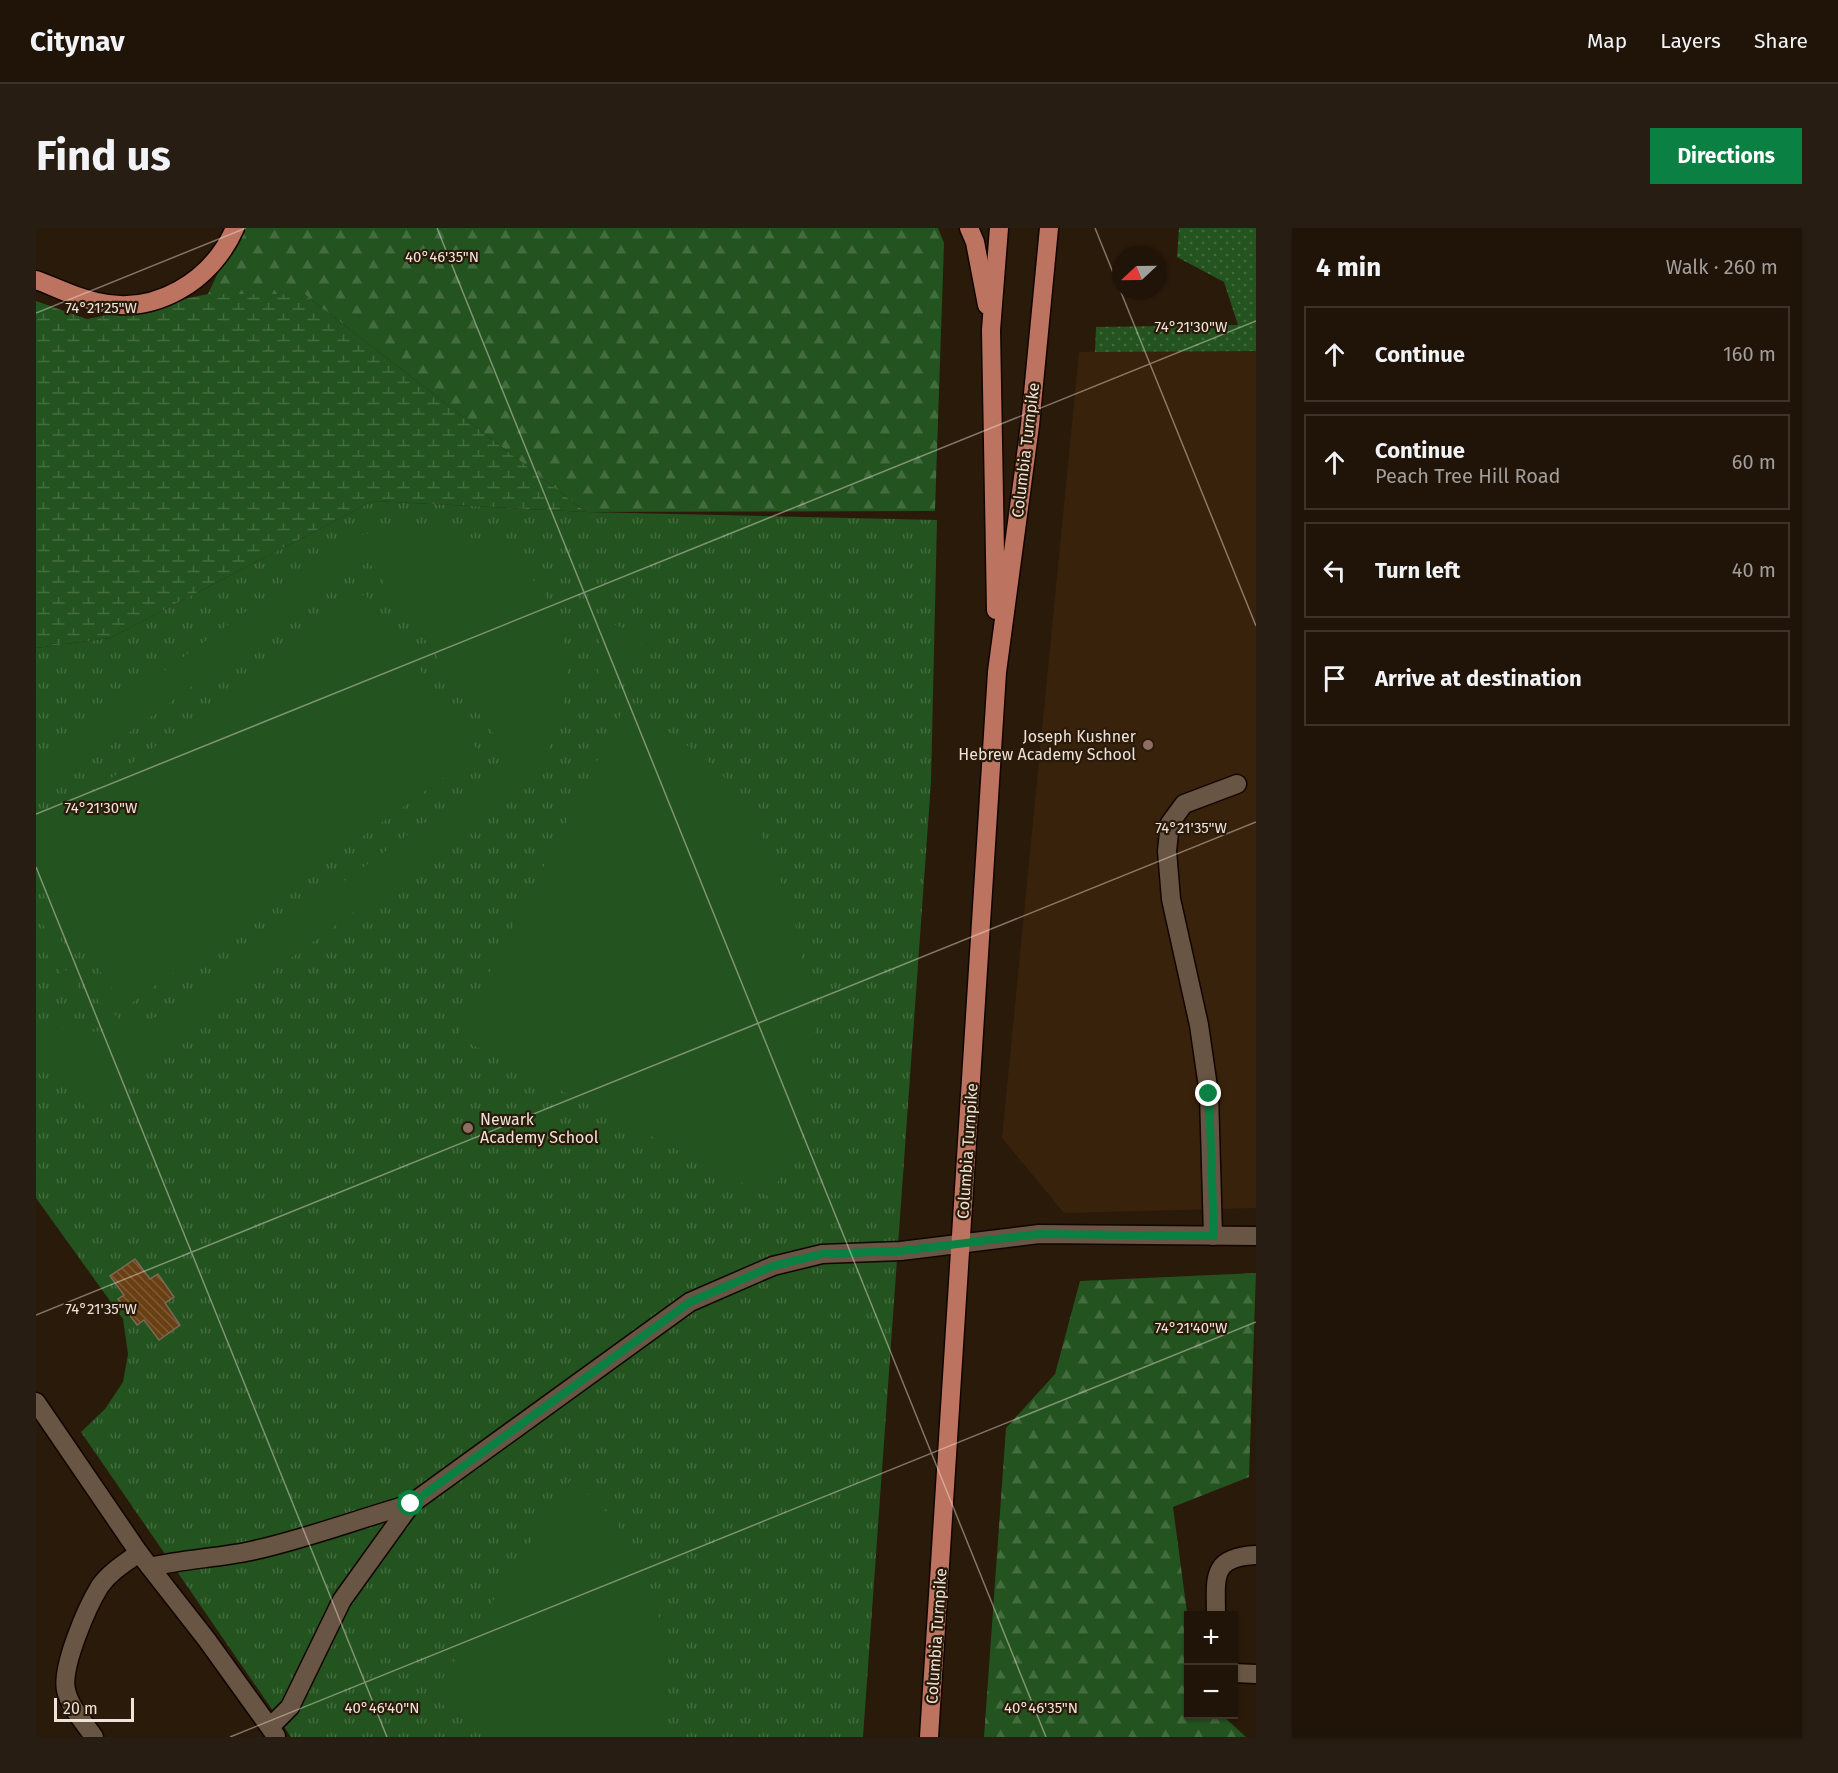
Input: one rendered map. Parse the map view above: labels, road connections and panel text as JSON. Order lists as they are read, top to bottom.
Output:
{
  "streets": {
    "main road": ["Columbia Turnpike"]
  },
  "places": ["Joseph Kushner Hebrew Academy School", "Newark Academy School"],
  "scale_bar": "20 m",
  "north": "left",
  "page": {
    "header": "Citynav",
    "nav": ["Map", "Layers", "Share"],
    "buttons": "Directions",
    "title": "Find us",
    "heading": ["4 min", "Walk · 260 m"],
    "list": [
      ["Continue", "160 m"],
      ["Continue", "Peach Tree Hill Road", "60 m"],
      ["Turn left", "40 m"],
      "Arrive at destination"
    ],
    "map_buttons": ["+", "−"],
    "scale": "20 m"
  },
  "coordinates": [
    "40°46'35\"N",
    "74°21'25\"W",
    "74°21'30\"W",
    "74°21'35\"W",
    "74°21'40\"W",
    "40°46'40\"N"
  ]
}
